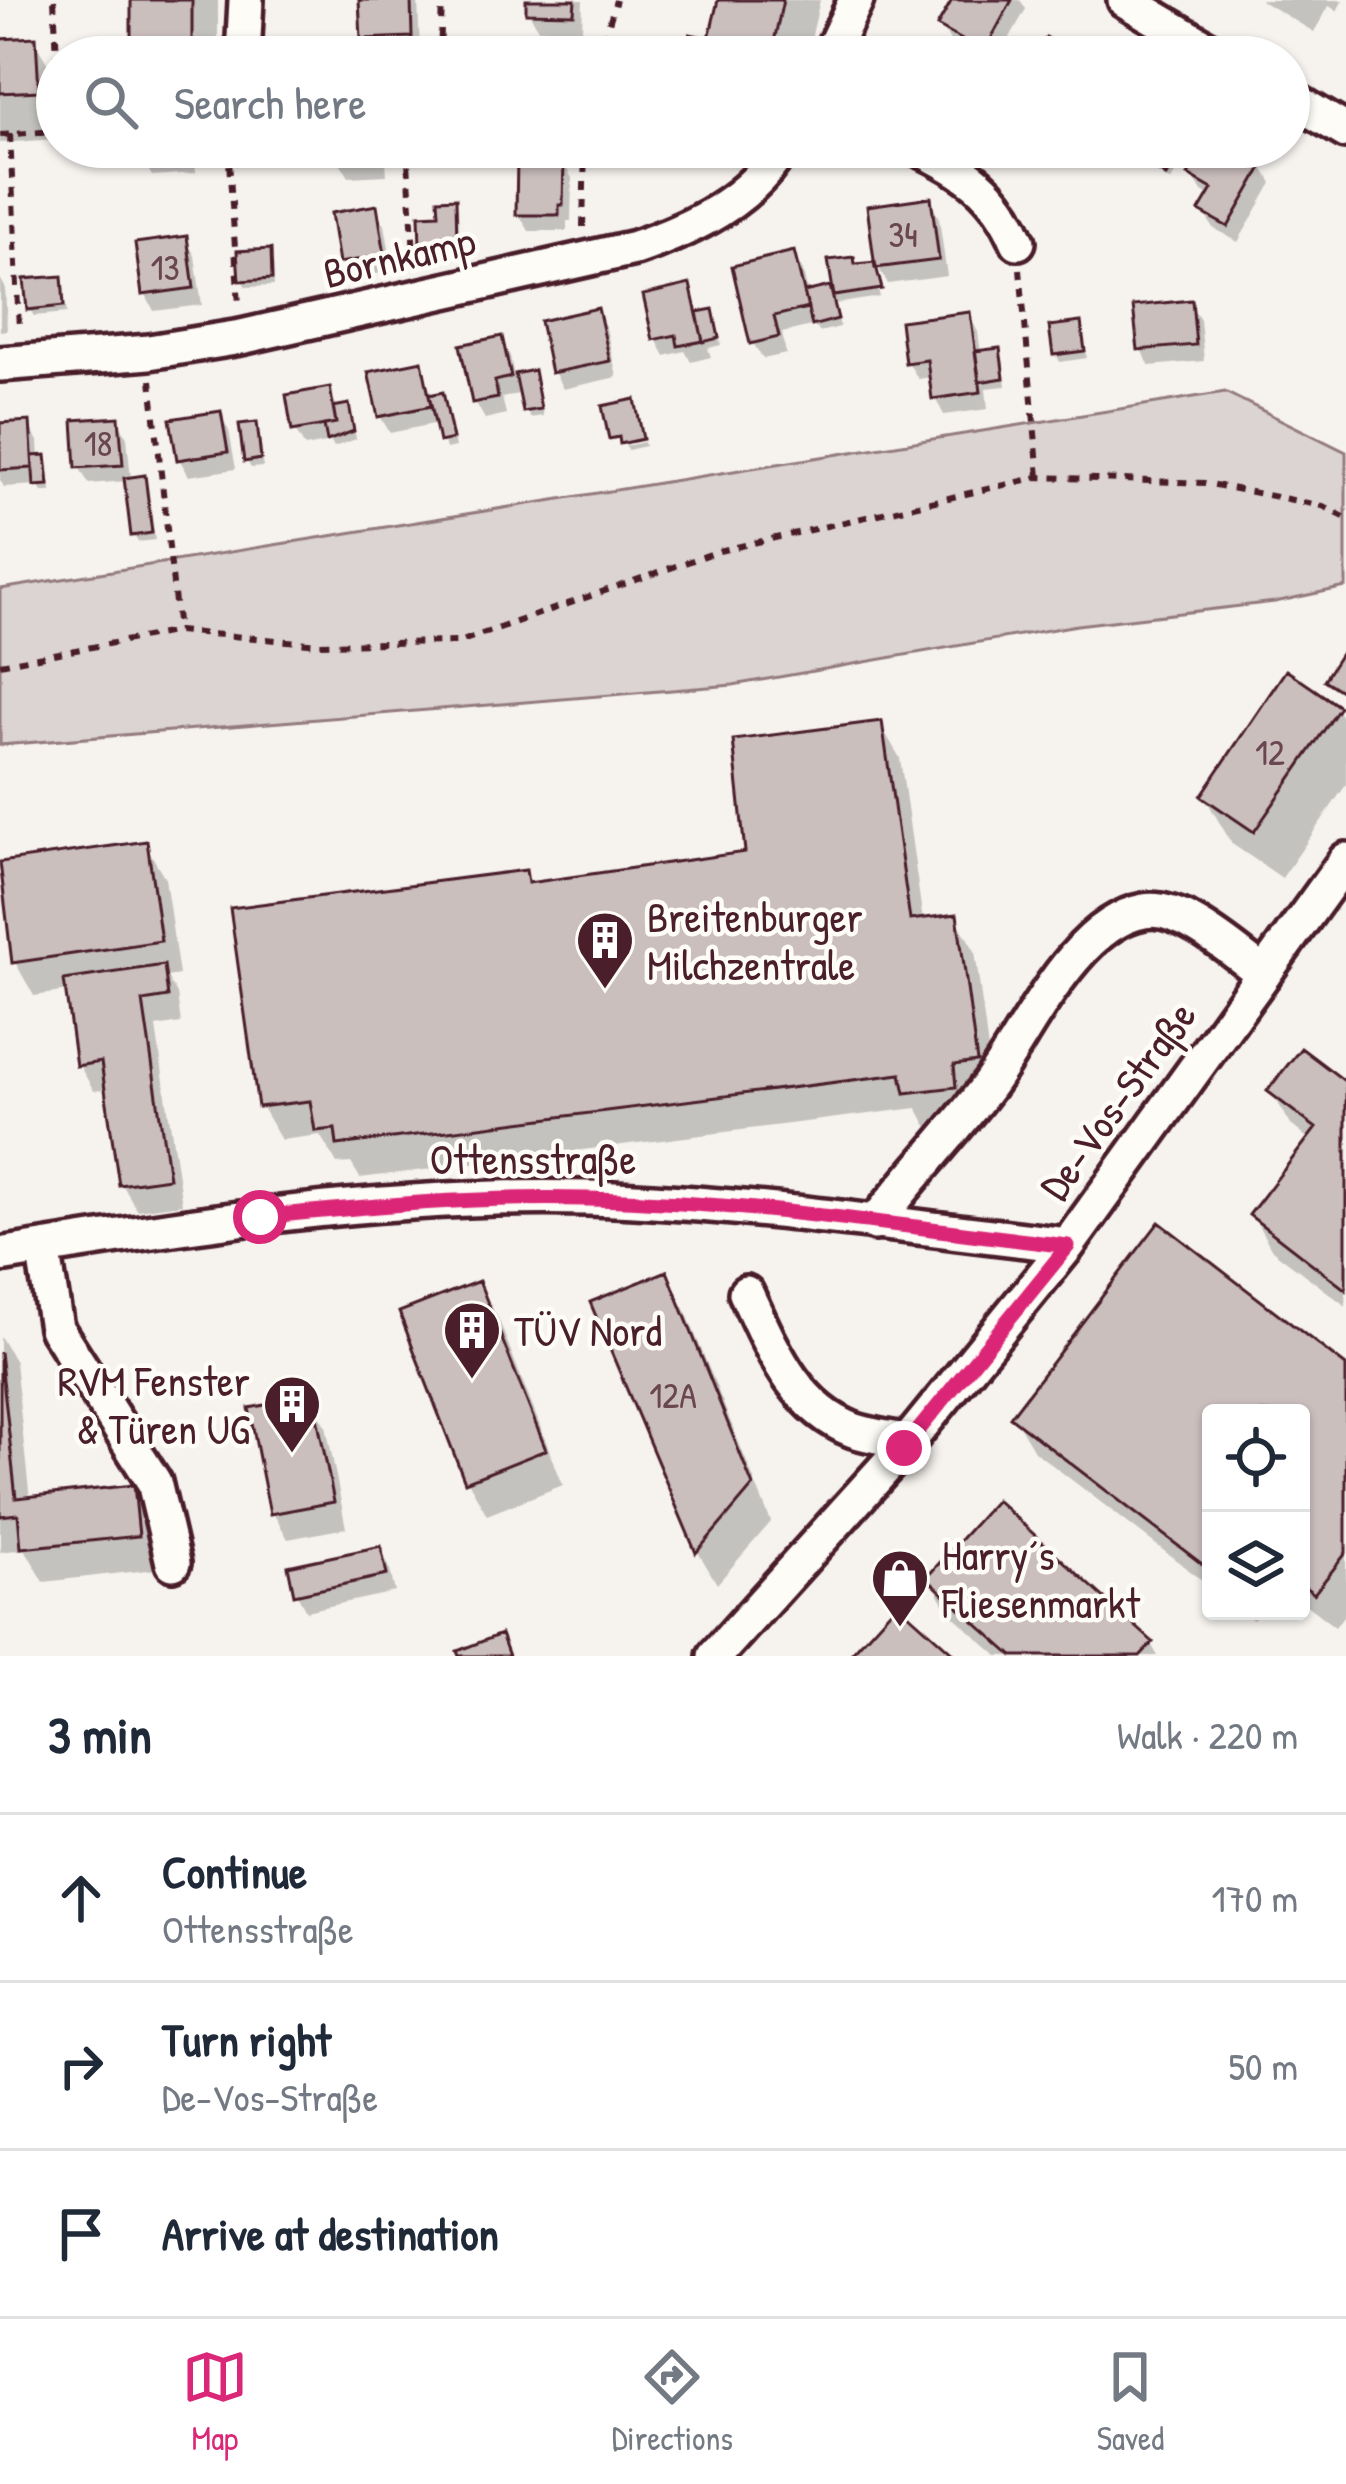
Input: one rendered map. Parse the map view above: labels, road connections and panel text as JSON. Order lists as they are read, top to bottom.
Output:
{
  "streets": {
    "street": ["Bornkamp", "De-Vos-Straße", "Ottensstraße"]
  },
  "crossings": [
    ["De-Vos-Straße", "Ottensstraße"]
  ],
  "places": {
    "building": ["Breitenburger Milchzentrale", "TÜV Nord", "RVM Fenster & Türen UG"],
    "shop": ["Harry´s Fliesenmarkt"]
  },
  "house_numbers": [
    "34",
    "13",
    "18",
    "12",
    "12A"
  ],
  "page": {
    "search": "Search here",
    "heading": ["3 min", "Walk · 220 m"],
    "list": [
      ["Continue", "Ottensstraße", "170 m"],
      ["Turn right", "De-Vos-Straße", "50 m"],
      "Arrive at destination"
    ],
    "nav": ["Map", "Directions", "Saved"]
  }
}
